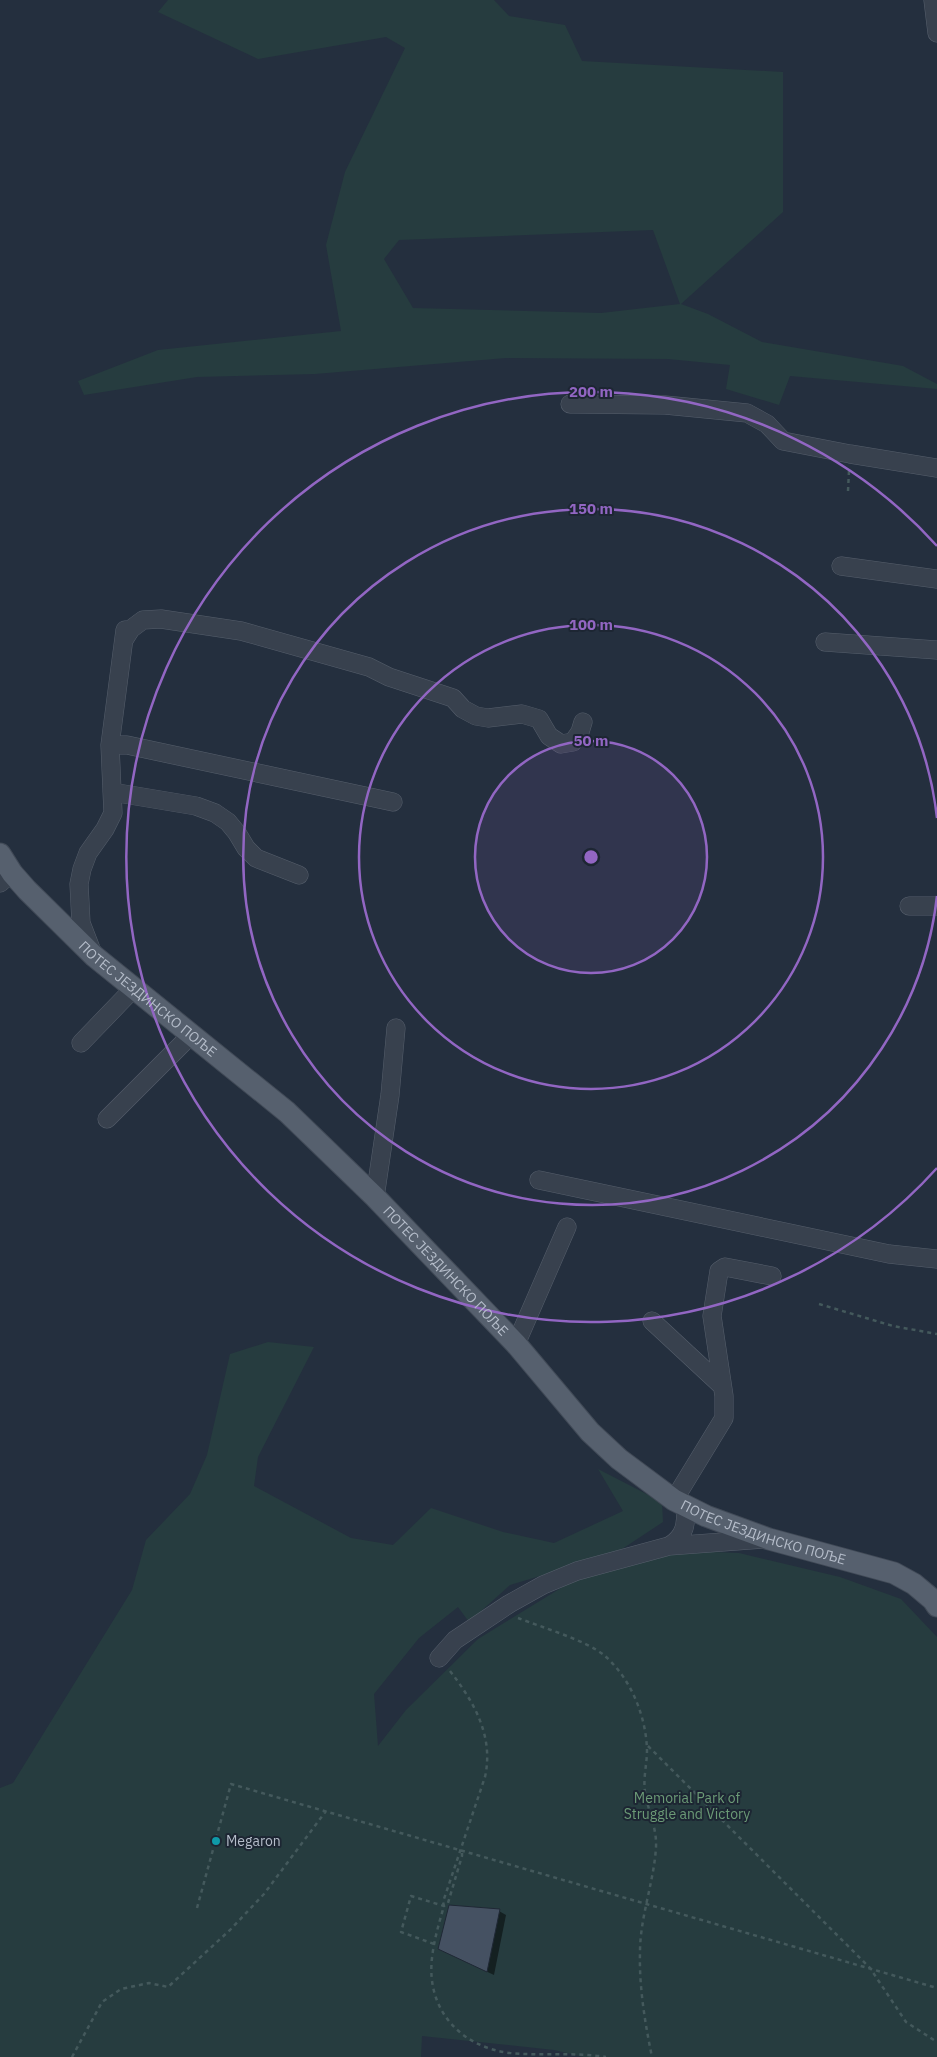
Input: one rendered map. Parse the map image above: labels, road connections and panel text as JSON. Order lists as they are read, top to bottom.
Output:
{
  "streets": {
    "main road": ["ПОТЕС ЈЕЗДИНСКО ПОЉЕ"]
  },
  "parks": ["Memorial Park of Struggle and Victory"],
  "places": ["Megaron"],
  "rings": [
    "200 m",
    "150 m",
    "100 m",
    "50 m"
  ]
}
